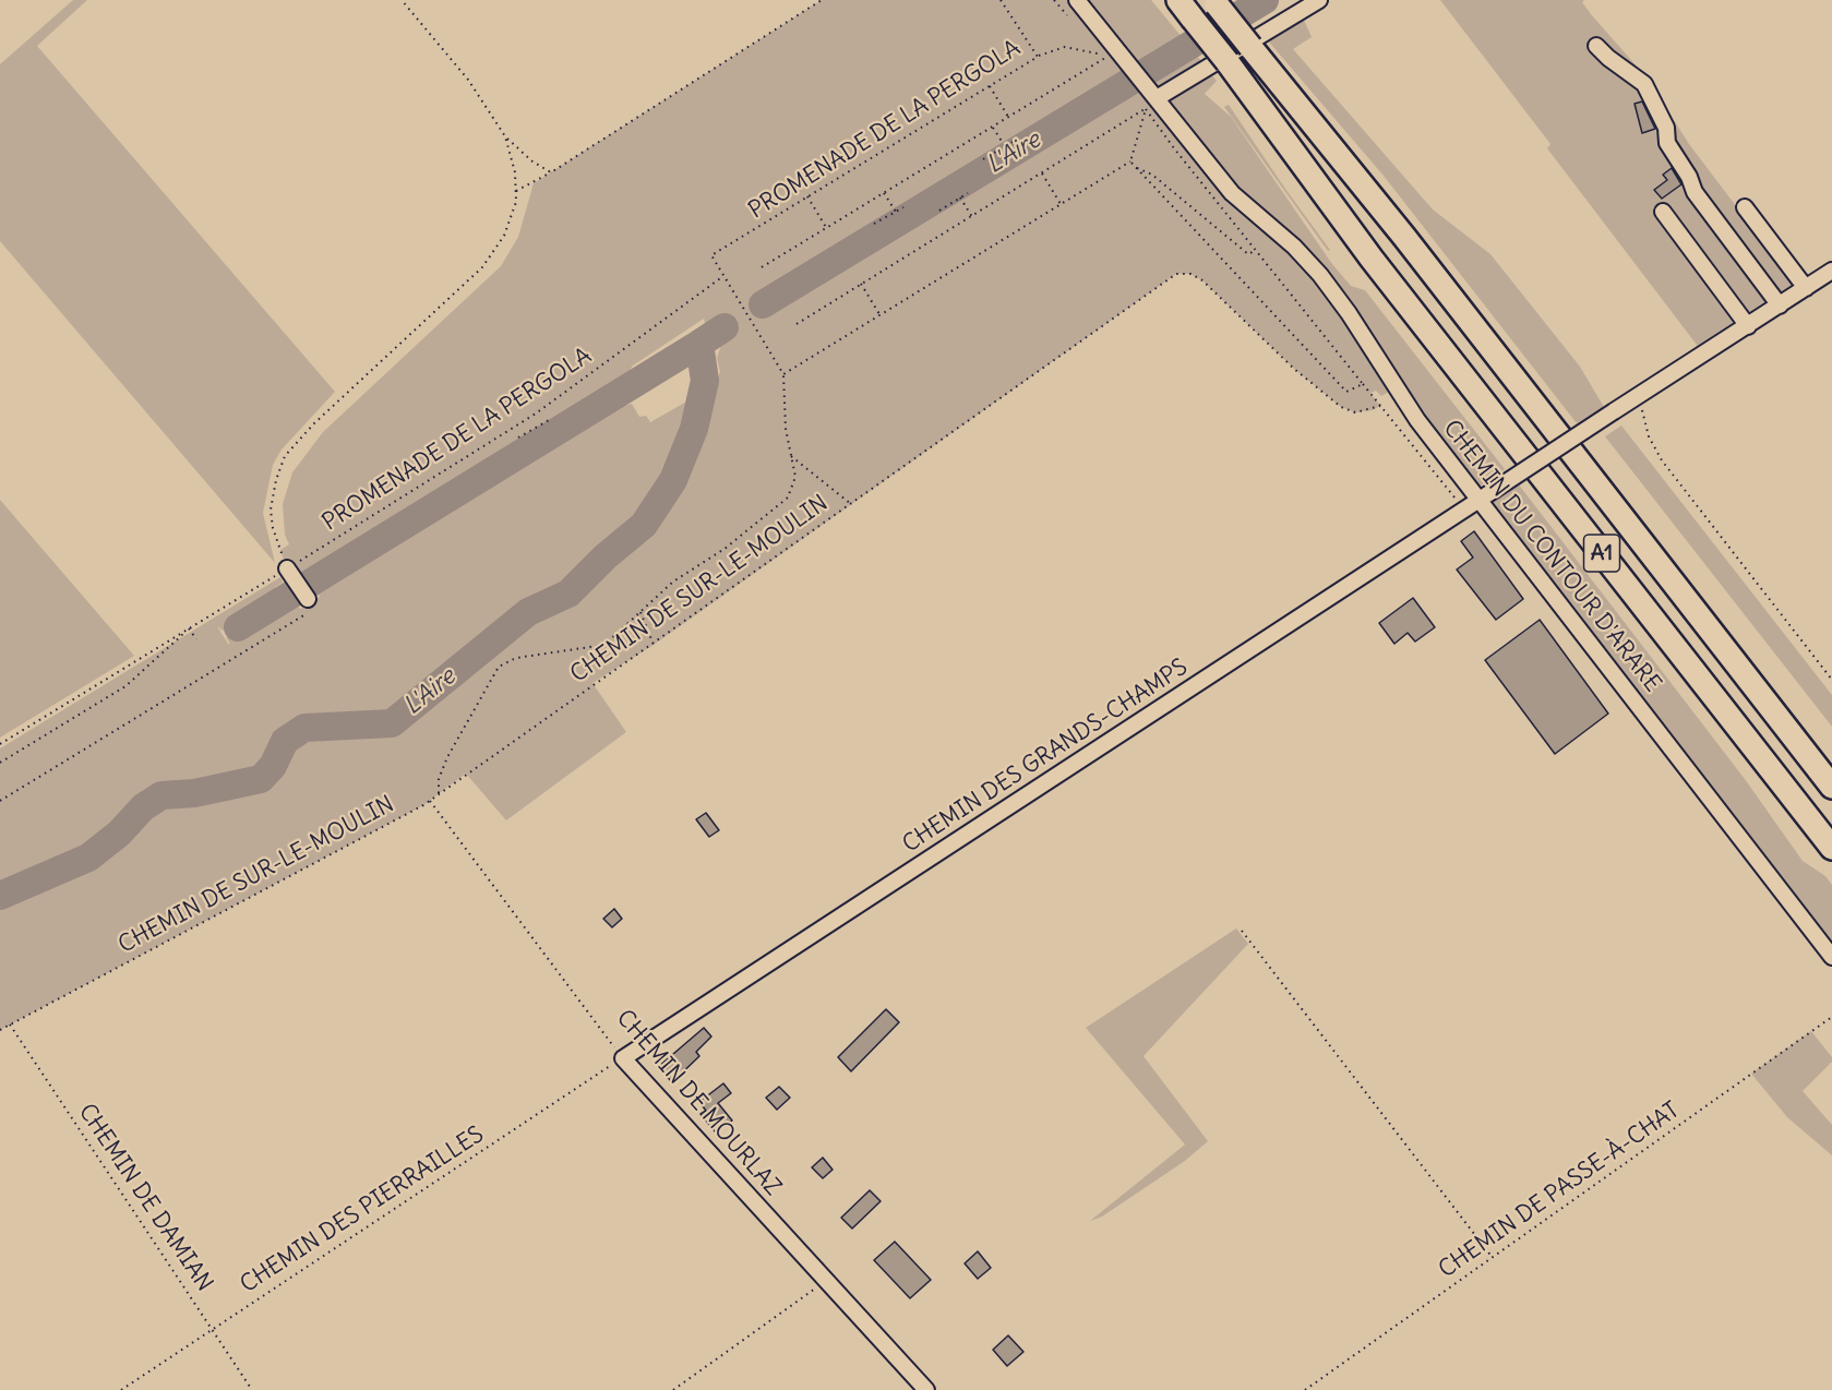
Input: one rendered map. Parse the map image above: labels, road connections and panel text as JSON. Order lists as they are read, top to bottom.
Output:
{
  "streets": {
    "highway": ["A1"],
    "street": ["CHEMIN DU CONTOUR D'ARARE", "CHEMIN DES GRANDS-CHAMPS", "CHEMIN DE MOURLAZ"],
    "path": [
      "PROMENADE DE LA PERGOLA",
      "CHEMIN DE SUR-LE-MOULIN",
      "CHEMIN DE PASSE-À-CHAT",
      "CHEMIN DE DAMIAN",
      "CHEMIN DES PIERRAILLES"
    ]
  },
  "crossings": [
    ["CHEMIN DU CONTOUR D'ARARE", "CHEMIN DES GRANDS-CHAMPS"],
    ["CHEMIN DE SUR-LE-MOULIN", "CHEMIN DE MOURLAZ"],
    ["CHEMIN DE SUR-LE-MOULIN", "CHEMIN DE DAMIAN"],
    ["CHEMIN DES GRANDS-CHAMPS", "CHEMIN DE MOURLAZ"],
    ["CHEMIN DES GRANDS-CHAMPS", "CHEMIN DES PIERRAILLES"],
    ["CHEMIN DE MOURLAZ", "CHEMIN DES PIERRAILLES"],
    ["CHEMIN DE DAMIAN", "CHEMIN DES PIERRAILLES"]
  ],
  "water": ["L'Aire"]
}
